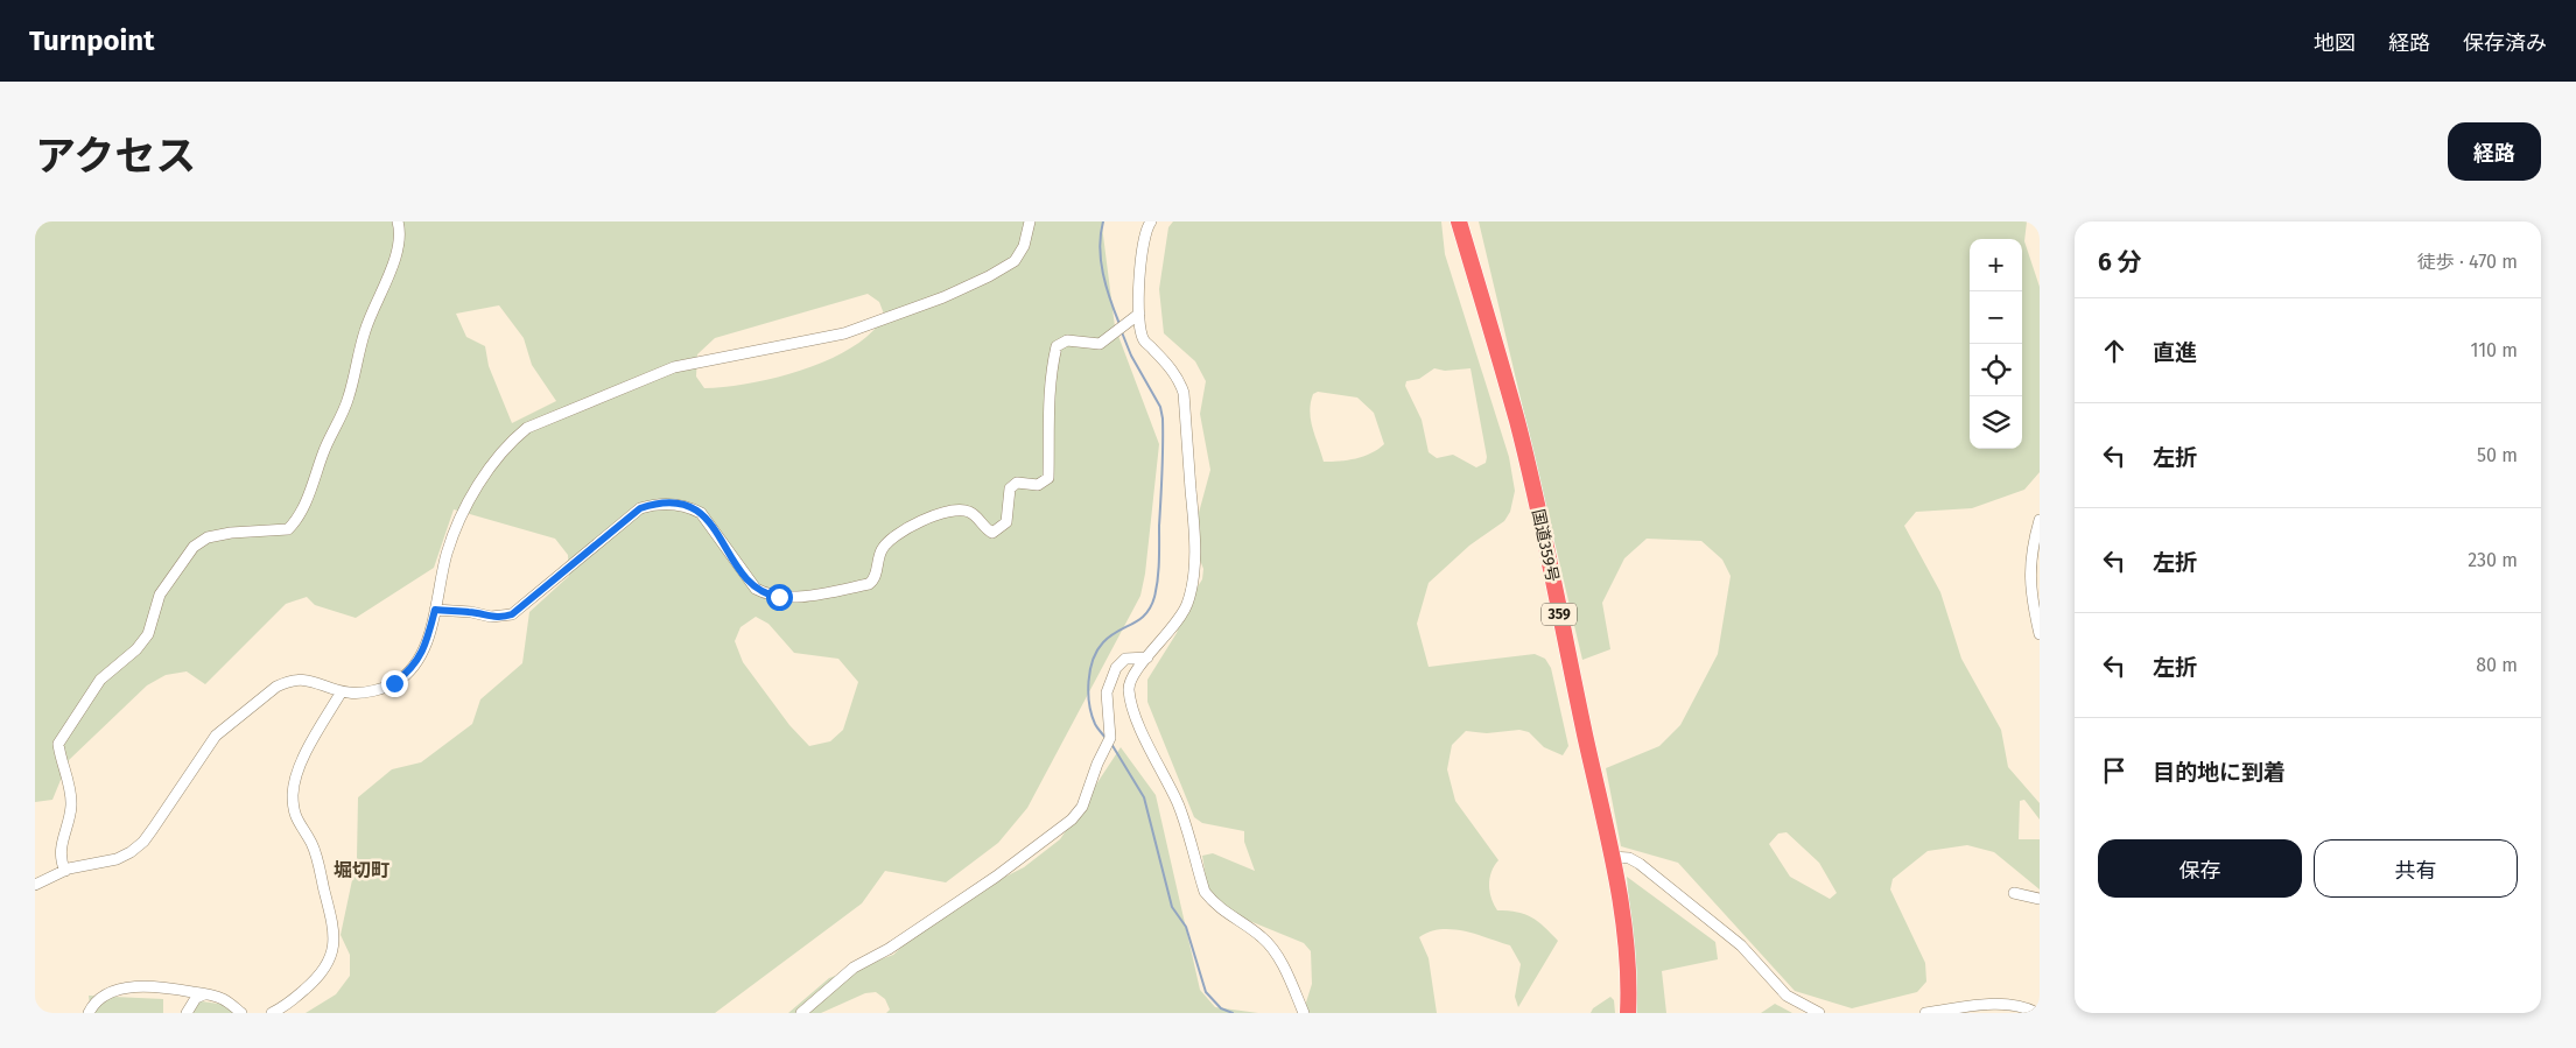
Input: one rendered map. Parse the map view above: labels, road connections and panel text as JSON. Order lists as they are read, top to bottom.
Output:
{
  "streets": {
    "highway": ["国道359号", "359"]
  },
  "districts": ["堀切町"],
  "page": {
    "header": "Turnpoint",
    "nav": ["地図", "経路", "保存済み"],
    "title": "アクセス",
    "buttons": [
      "経路",
      ["保存", "共有"]
    ],
    "heading": ["6 分", "徒歩 · 470 m"],
    "map_buttons": ["+", "−"],
    "list": [
      ["直進", "110 m"],
      ["左折", "50 m"],
      ["左折", "230 m"],
      ["左折", "80 m"],
      "目的地に到着"
    ]
  }
}
